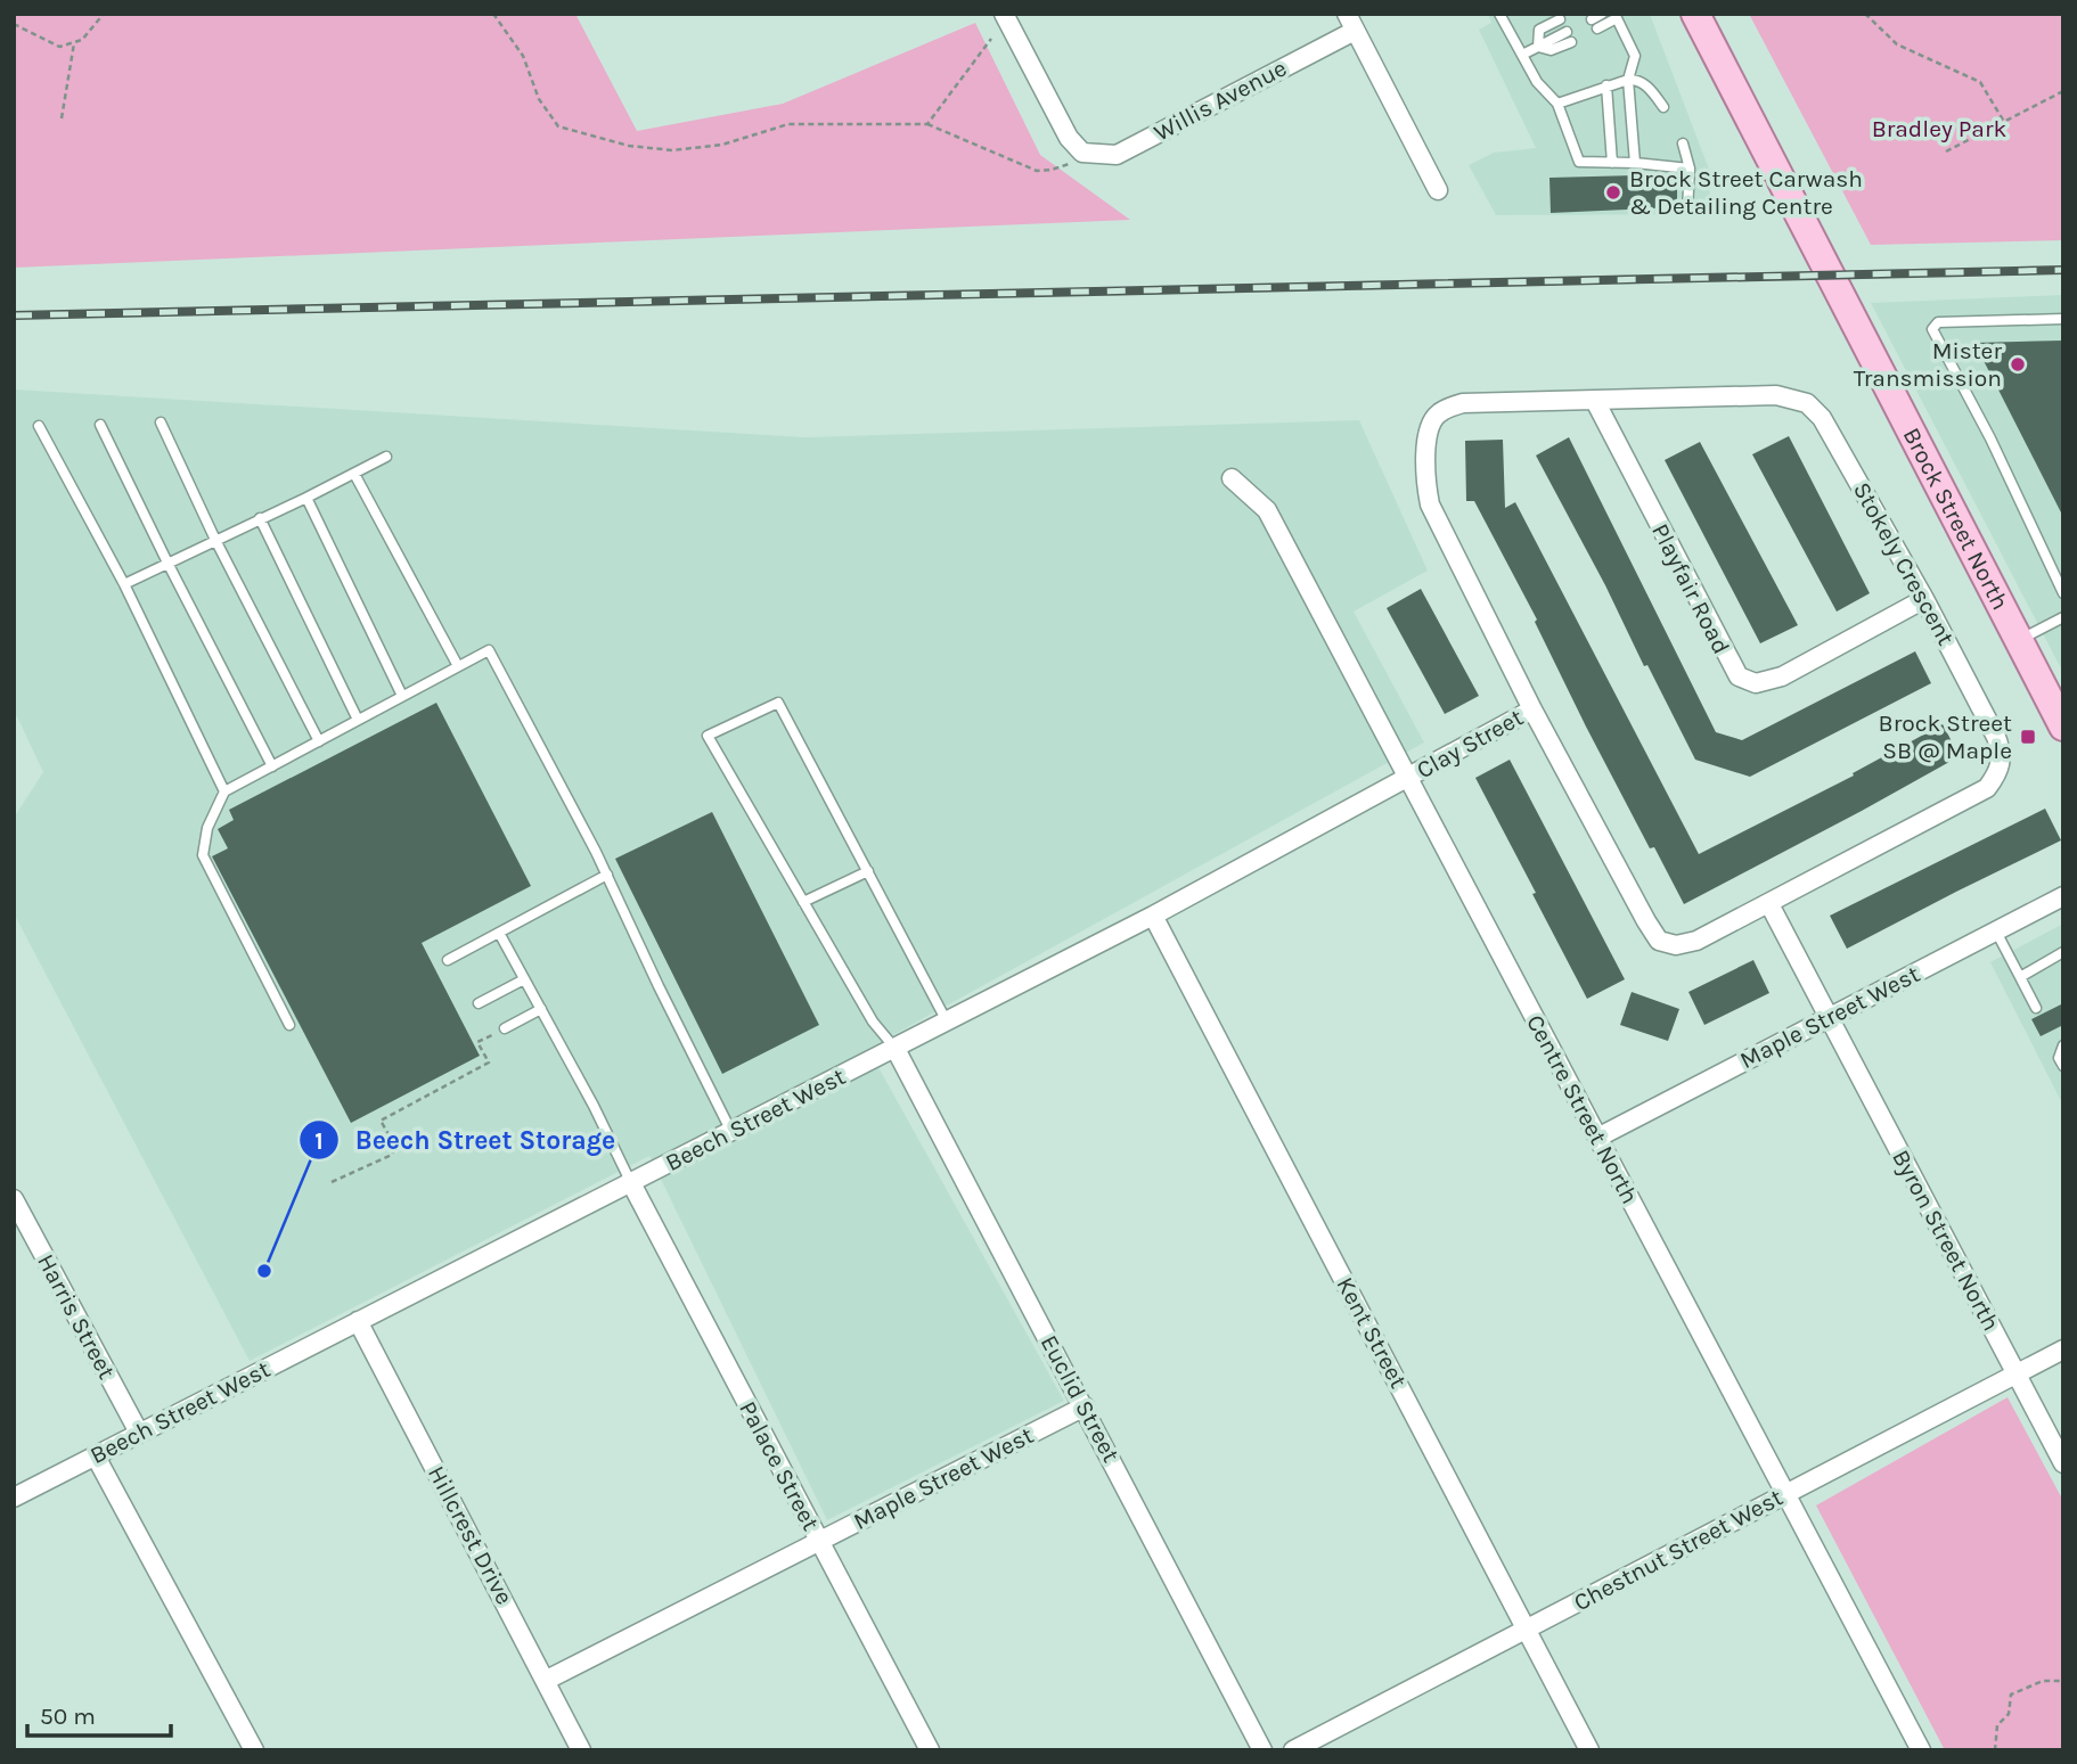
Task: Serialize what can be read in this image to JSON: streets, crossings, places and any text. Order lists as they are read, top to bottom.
{
  "streets": {
    "main road": ["Brock Street North"],
    "street": [
      "Willis Avenue",
      "Stokely Crescent",
      "Playfair Road",
      "Clay Street",
      "Maple Street West",
      "Centre Street North",
      "Beech Street West",
      "Byron Street North",
      "Harris Street",
      "Kent Street",
      "Euclid Street",
      "Palace Street",
      "Hillcrest Drive",
      "Chestnut Street West"
    ]
  },
  "crossings": [
    ["Stokely Crescent", "Playfair Road"],
    ["Stokely Crescent", "Clay Street"],
    ["Stokely Crescent", "Byron Street North"],
    ["Clay Street", "Centre Street North"],
    ["Clay Street", "Beech Street West"],
    ["Maple Street West", "Centre Street North"],
    ["Maple Street West", "Byron Street North"],
    ["Maple Street West", "Euclid Street"],
    ["Maple Street West", "Palace Street"],
    ["Maple Street West", "Hillcrest Drive"],
    ["Centre Street North", "Beech Street West"],
    ["Centre Street North", "Chestnut Street West"],
    ["Beech Street West", "Harris Street"],
    ["Beech Street West", "Kent Street"],
    ["Beech Street West", "Euclid Street"],
    ["Beech Street West", "Palace Street"],
    ["Beech Street West", "Hillcrest Drive"],
    ["Byron Street North", "Chestnut Street West"],
    ["Kent Street", "Chestnut Street West"]
  ],
  "parks": ["Bradley Park"],
  "places": {
    "other": ["Brock Street Carwash & Detailing Centre", "Mister Transmission", "Beech Street Storage"],
    "transit": ["Brock Street SB @ Maple"]
  },
  "scale_bar": "50 m"
}
